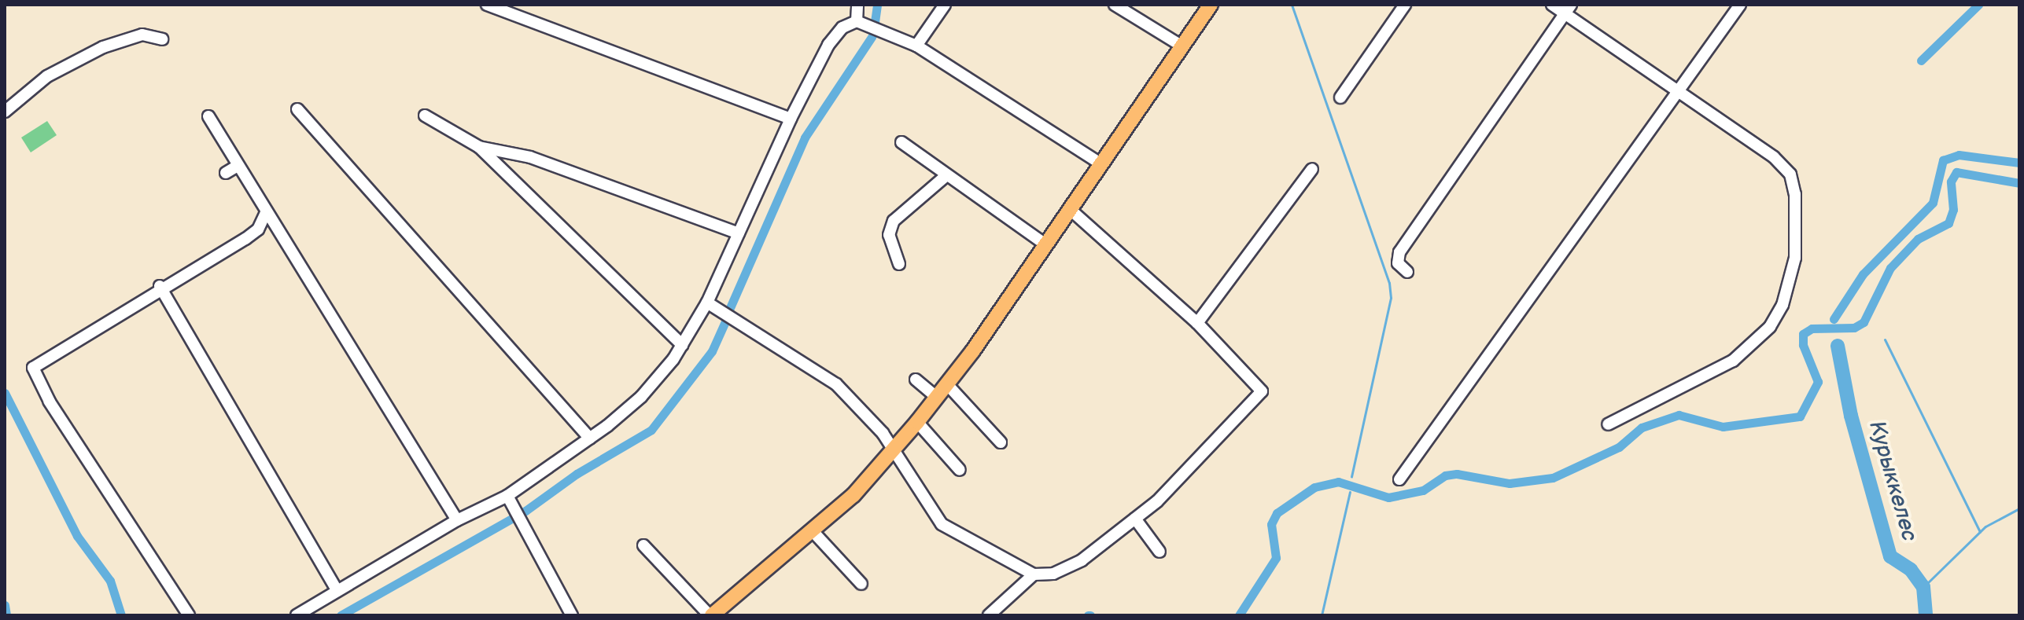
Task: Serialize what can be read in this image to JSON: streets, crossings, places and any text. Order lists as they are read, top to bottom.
{
  "water": ["Курыккелес"]
}
